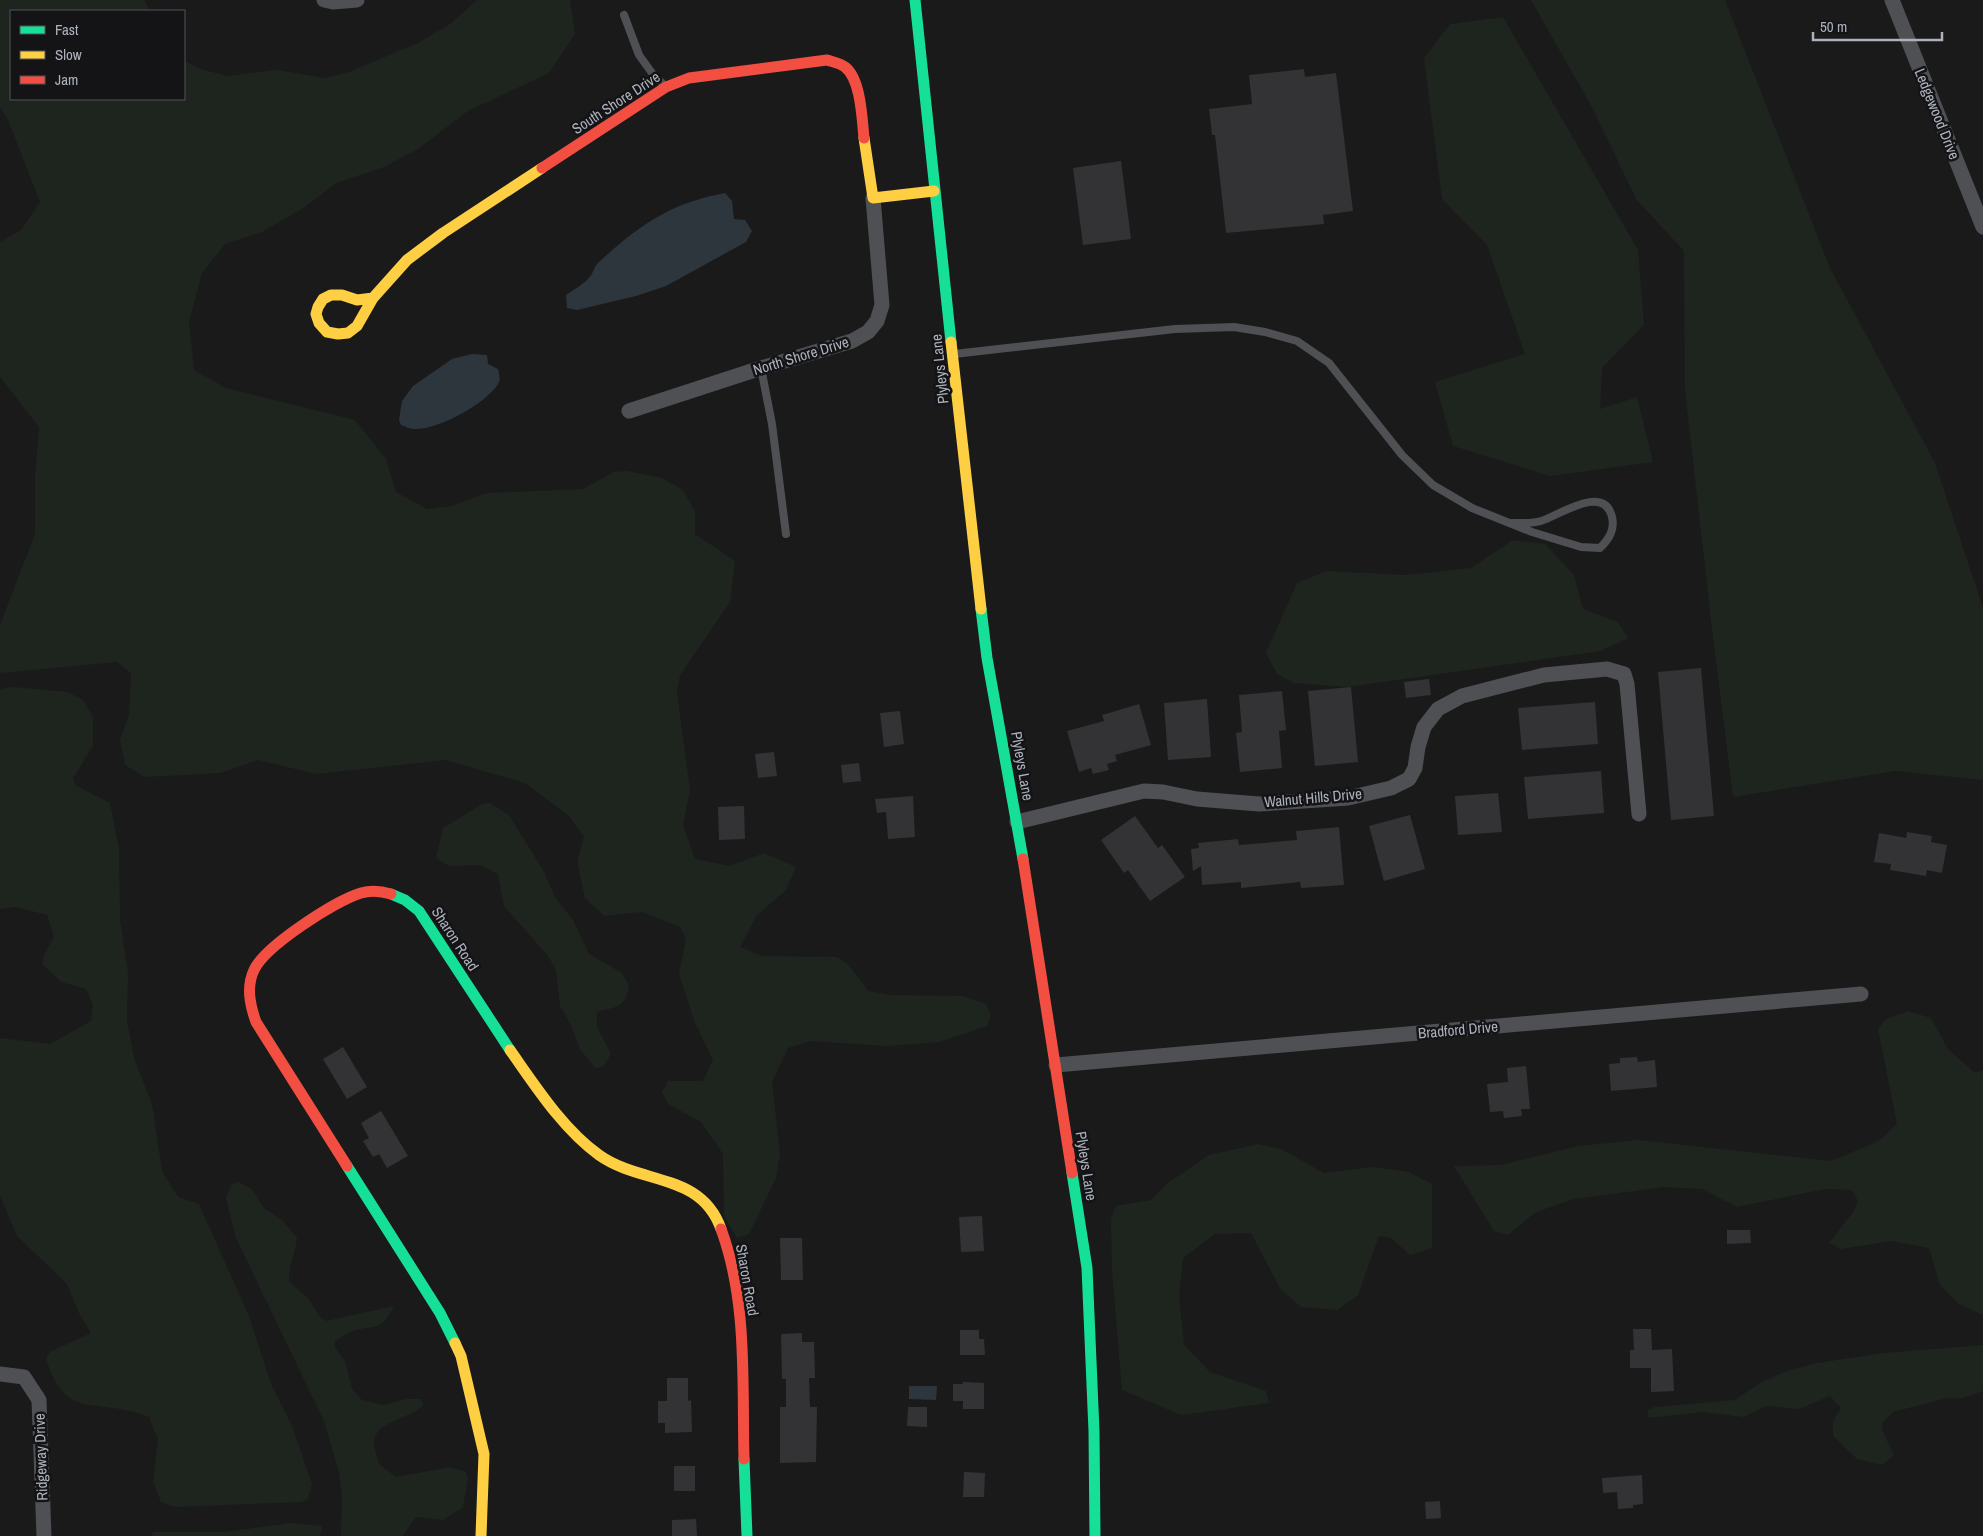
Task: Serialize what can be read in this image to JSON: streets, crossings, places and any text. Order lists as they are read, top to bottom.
{
  "streets": {
    "street": [
      "South Shore Drive",
      "Ledgewood Drive",
      "North Shore Drive",
      "Plyleys Lane",
      "Walnut Hills Drive",
      "Sharon Road",
      "Bradford Drive",
      "Ridgeway Drive"
    ]
  },
  "crossings": [
    ["South Shore Drive", "North Shore Drive"],
    ["Plyleys Lane", "Walnut Hills Drive"],
    ["Plyleys Lane", "Bradford Drive"]
  ],
  "legend": ["Fast", "Slow", "Jam"],
  "scale_bar": "50 m"
}
